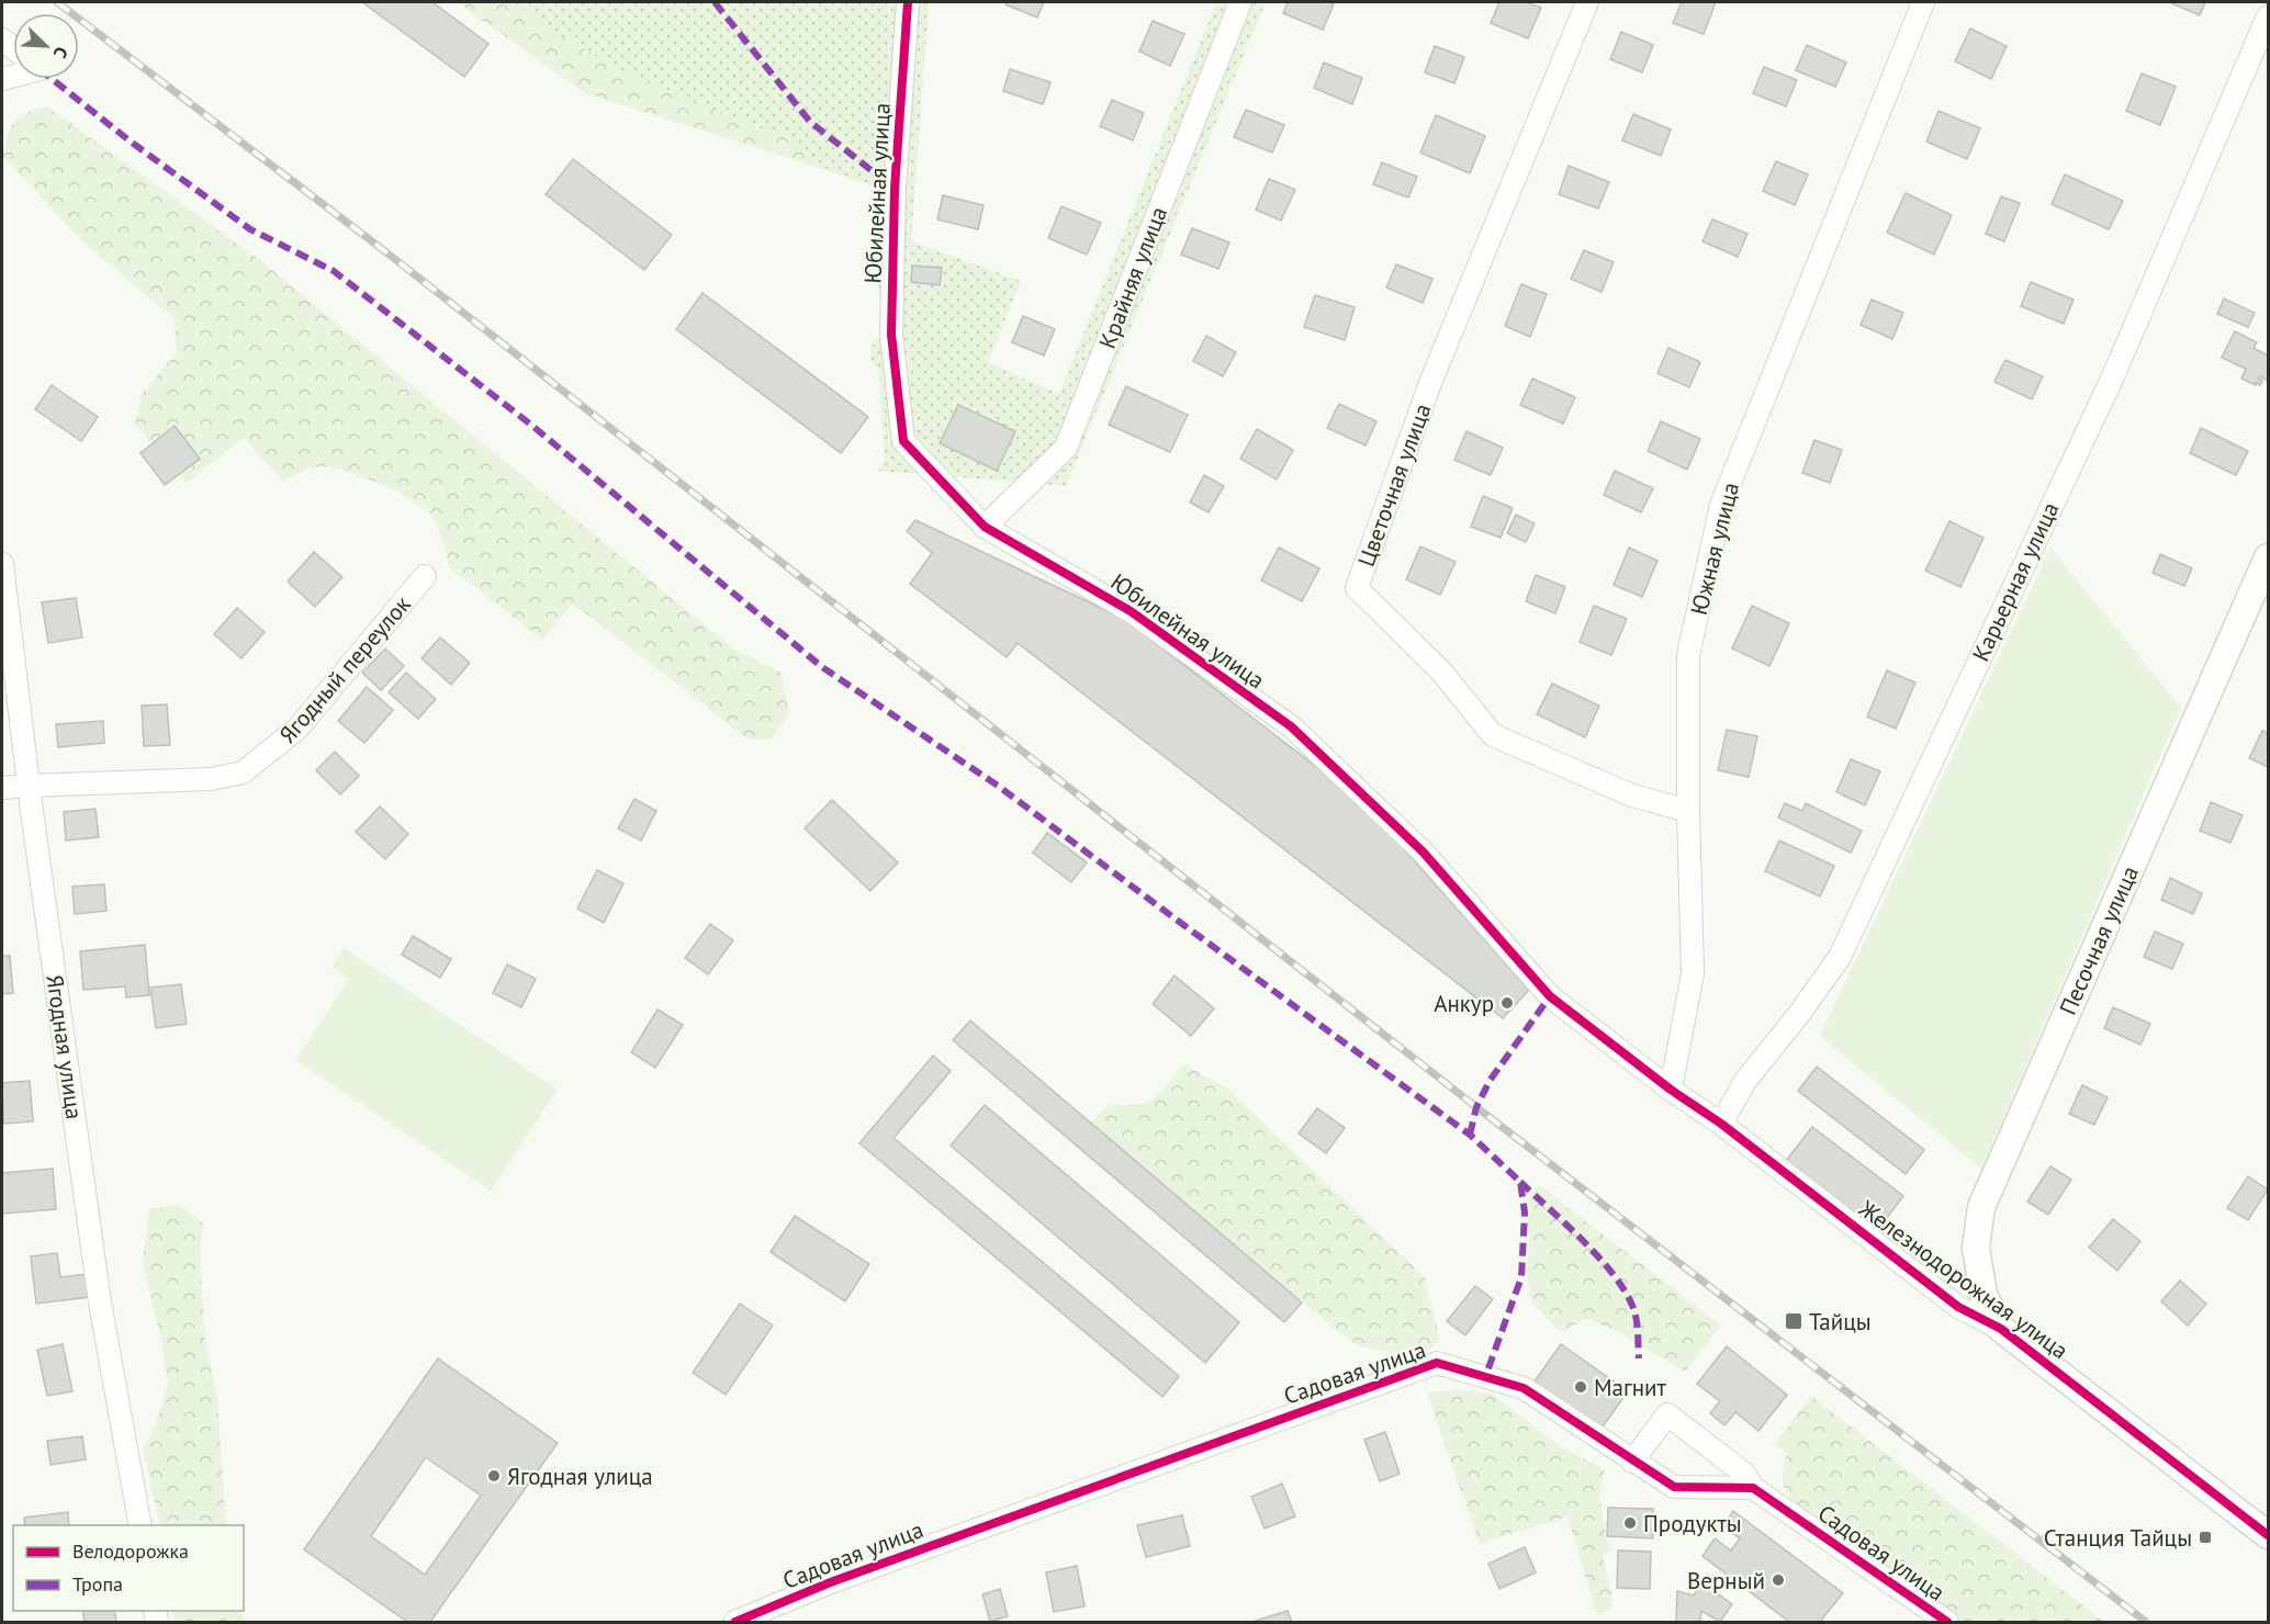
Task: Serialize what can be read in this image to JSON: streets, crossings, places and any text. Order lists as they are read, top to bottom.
{
  "streets": {
    "street": [
      "Юбилейная улица",
      "Крайняя улица",
      "Цветочная улица",
      "Южная улица",
      "Карьерная улица",
      "Ягодный переулок",
      "Песочная улица",
      "Ягодная улица",
      "Железнодорожная улица",
      "Садовая улица"
    ]
  },
  "crossings": [
    ["Юбилейная улица", "Крайняя улица"],
    ["Юбилейная улица", "Южная улица"],
    ["Юбилейная улица", "Железнодорожная улица"],
    ["Цветочная улица", "Южная улица"],
    ["Южная улица", "Железнодорожная улица"],
    ["Карьерная улица", "Железнодорожная улица"],
    ["Ягодный переулок", "Ягодная улица"],
    ["Песочная улица", "Железнодорожная улица"]
  ],
  "places": {
    "other": [
      "Анкур",
      "Магнит",
      "Ягодная улица",
      "Продукты",
      "Верный"
    ],
    "transit": ["Тайцы", "Станция Тайцы"]
  },
  "legend": ["Велодорожка", "Тропа"],
  "north": "bottom right"
}
